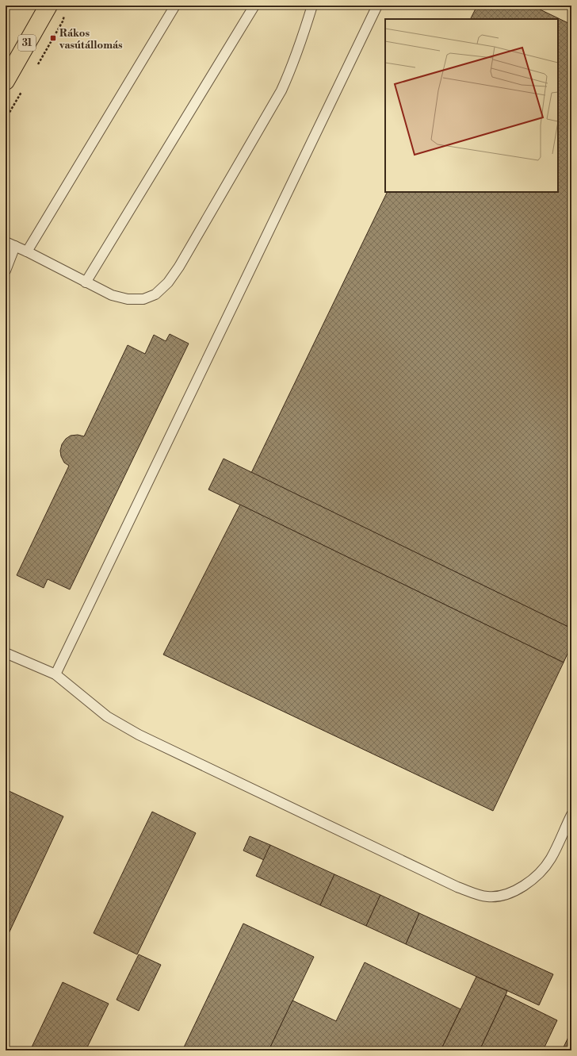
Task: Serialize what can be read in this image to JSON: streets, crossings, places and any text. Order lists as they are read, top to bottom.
{
  "streets": {
    "main road": ["31"]
  },
  "places": {
    "transit": ["Rákos vasútállomás"]
  }
}
